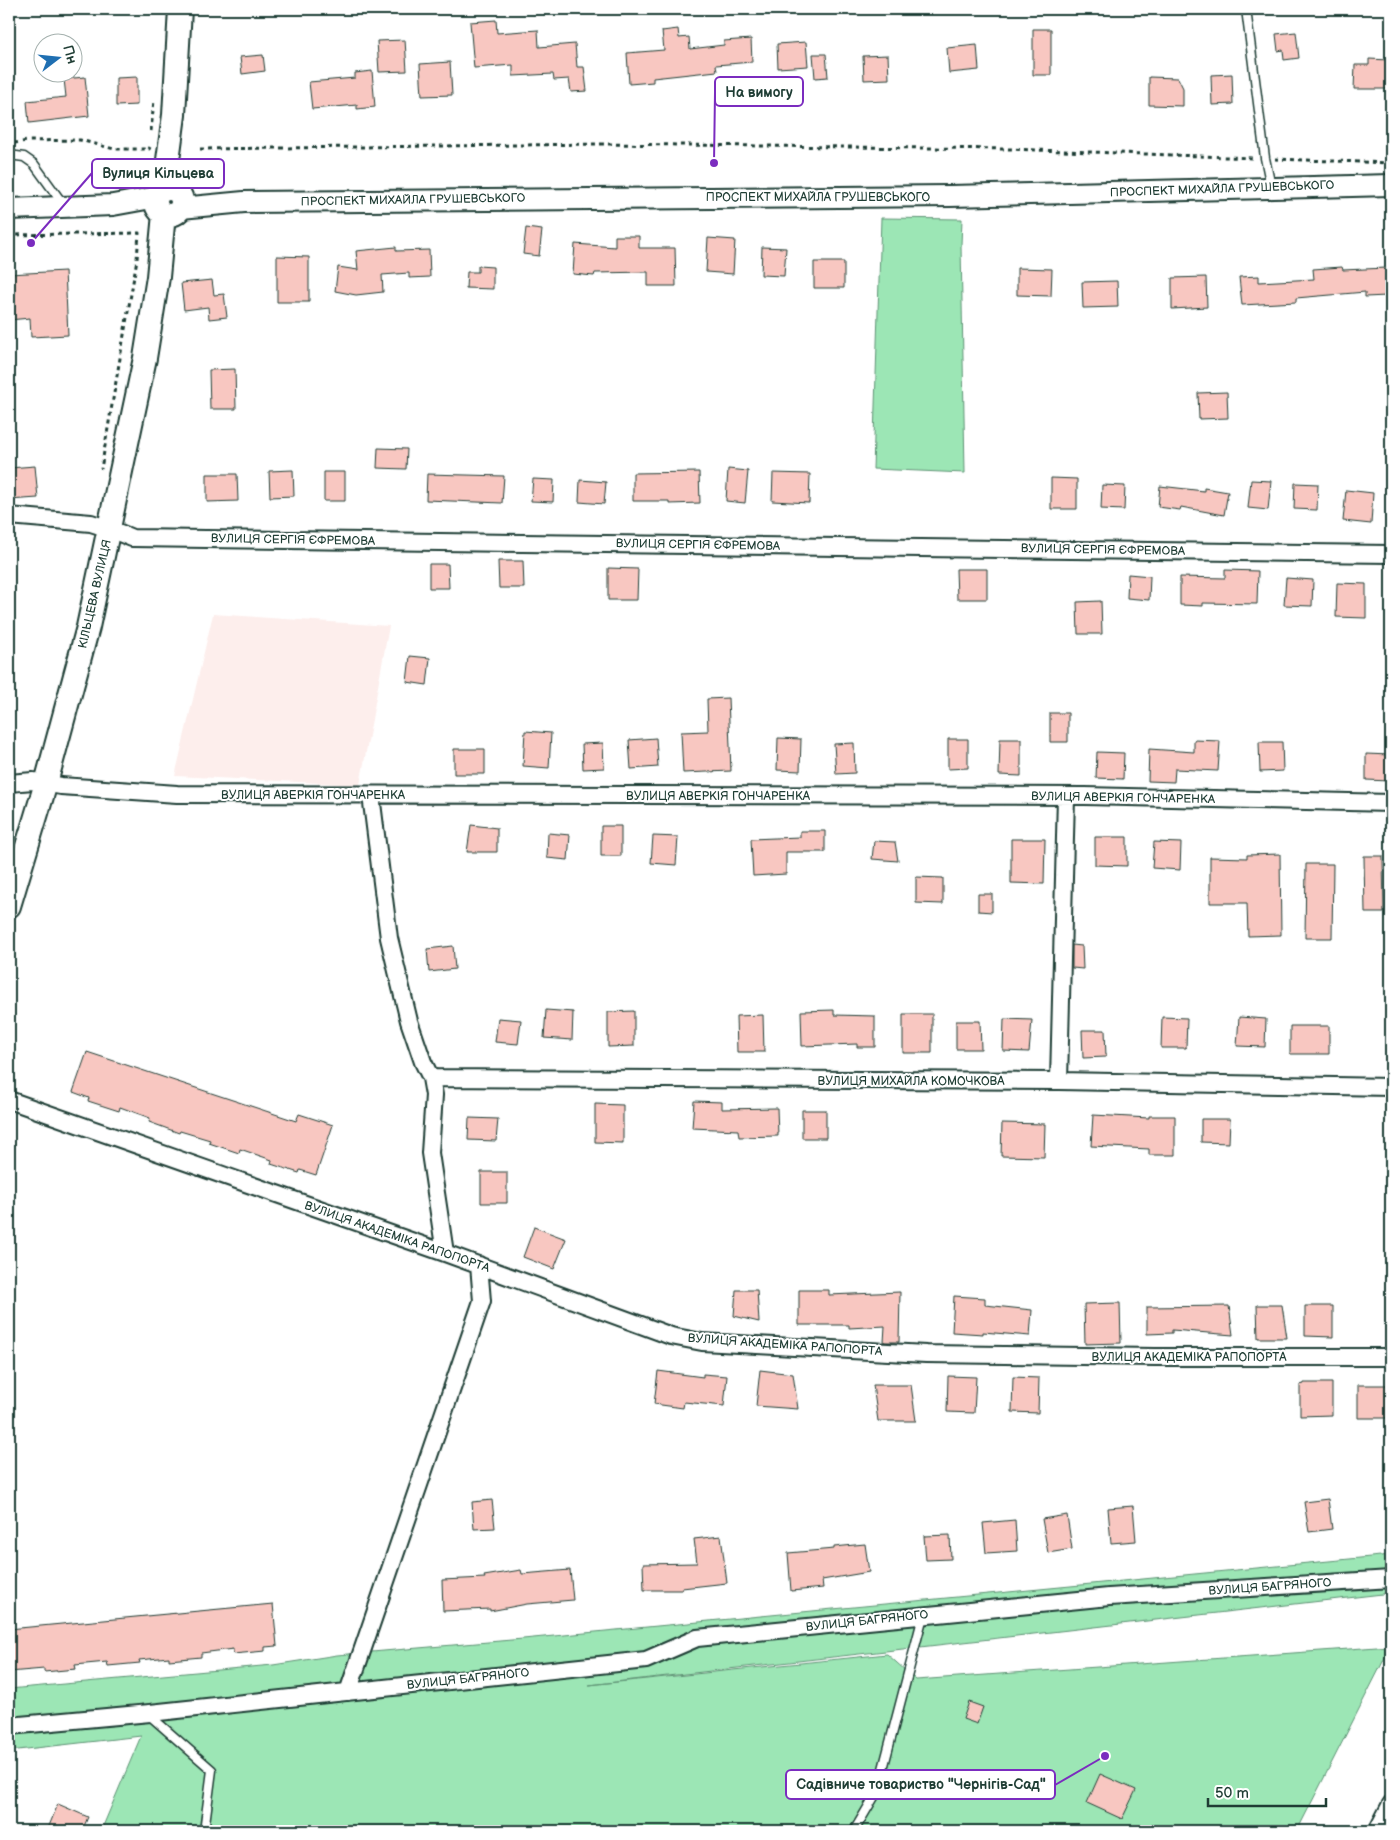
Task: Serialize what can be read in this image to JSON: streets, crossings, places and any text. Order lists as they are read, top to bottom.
{
  "streets": {
    "main road": ["КІЛЬЦЕВА ВУЛИЦЯ"],
    "street": [
      "ПРОСПЕКТ МИХАЙЛА ГРУШЕВСЬКОГО",
      "ВУЛИЦЯ СЕРГІЯ ЄФРЕМОВА",
      "ВУЛИЦЯ АВЕРКІЯ ГОНЧАРЕНКА",
      "ВУЛИЦЯ МИХАЙЛА КОМОЧКОВА",
      "ВУЛИЦЯ АКАДЕМІКА РАПОПОРТА",
      "ВУЛИЦЯ БАГРЯНОГО"
    ]
  },
  "crossings": [
    ["ПРОСПЕКТ МИХАЙЛА ГРУШЕВСЬКОГО", "КІЛЬЦЕВА ВУЛИЦЯ"],
    ["ВУЛИЦЯ СЕРГІЯ ЄФРЕМОВА", "КІЛЬЦЕВА ВУЛИЦЯ"],
    ["КІЛЬЦЕВА ВУЛИЦЯ", "ВУЛИЦЯ АВЕРКІЯ ГОНЧАРЕНКА"]
  ],
  "places": ["На вимогу", "Вулиця Кільцева", "Садівниче товариство \"Чернігів-Сад\""],
  "scale_bar": "50 m",
  "north": "right"
}
